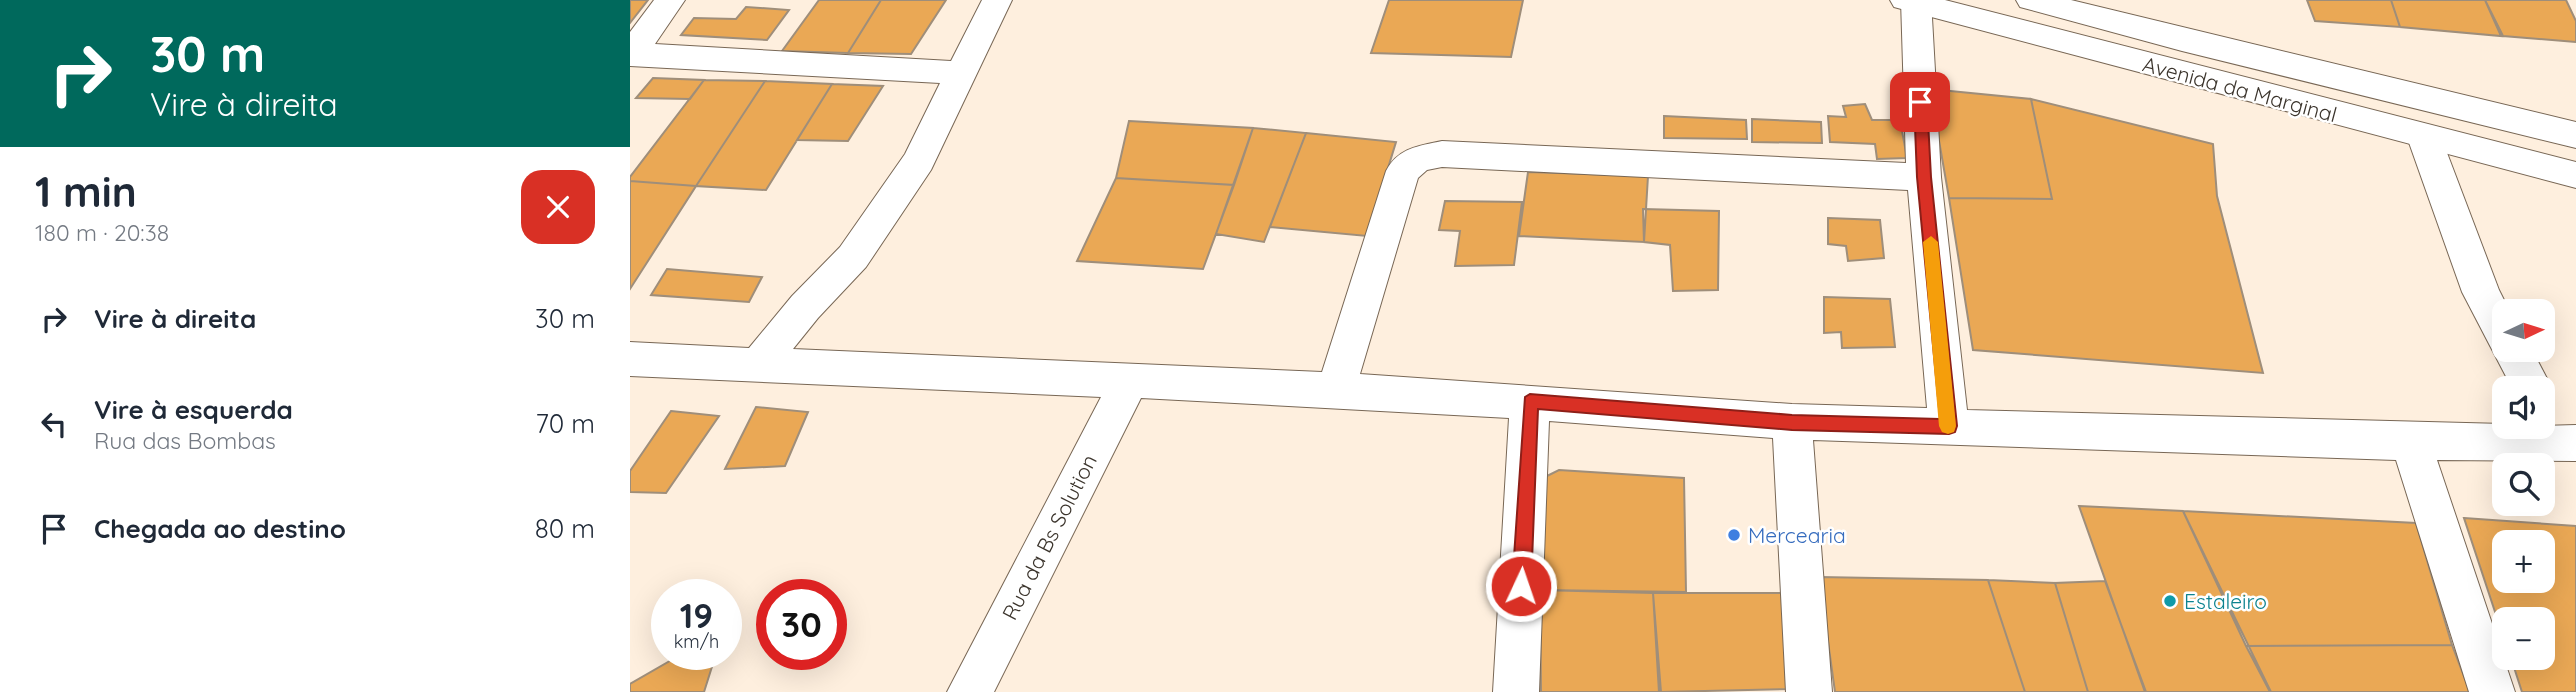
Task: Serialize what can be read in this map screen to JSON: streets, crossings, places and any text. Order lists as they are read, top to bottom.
{
  "streets": {
    "street": ["Avenida da Marginal", "Rua da Bs Solution"]
  },
  "places": ["Mercearia", "Estaleiro"],
  "north": "right",
  "page": {
    "turn": ["30 m", "Vire à direita"],
    "heading": ["1 min", "180 m · 20:38"],
    "list": [
      {
        "name": "Vire à direita",
        "value": "30 m"
      },
      {
        "name": "Vire à esquerda",
        "note": "Rua das Bombas",
        "value": "70 m"
      },
      {
        "name": "Chegada ao destino",
        "value": "80 m"
      }
    ],
    "map_buttons": ["+", "−"],
    "speed": "19 km/h",
    "limit": "30"
  }
}
